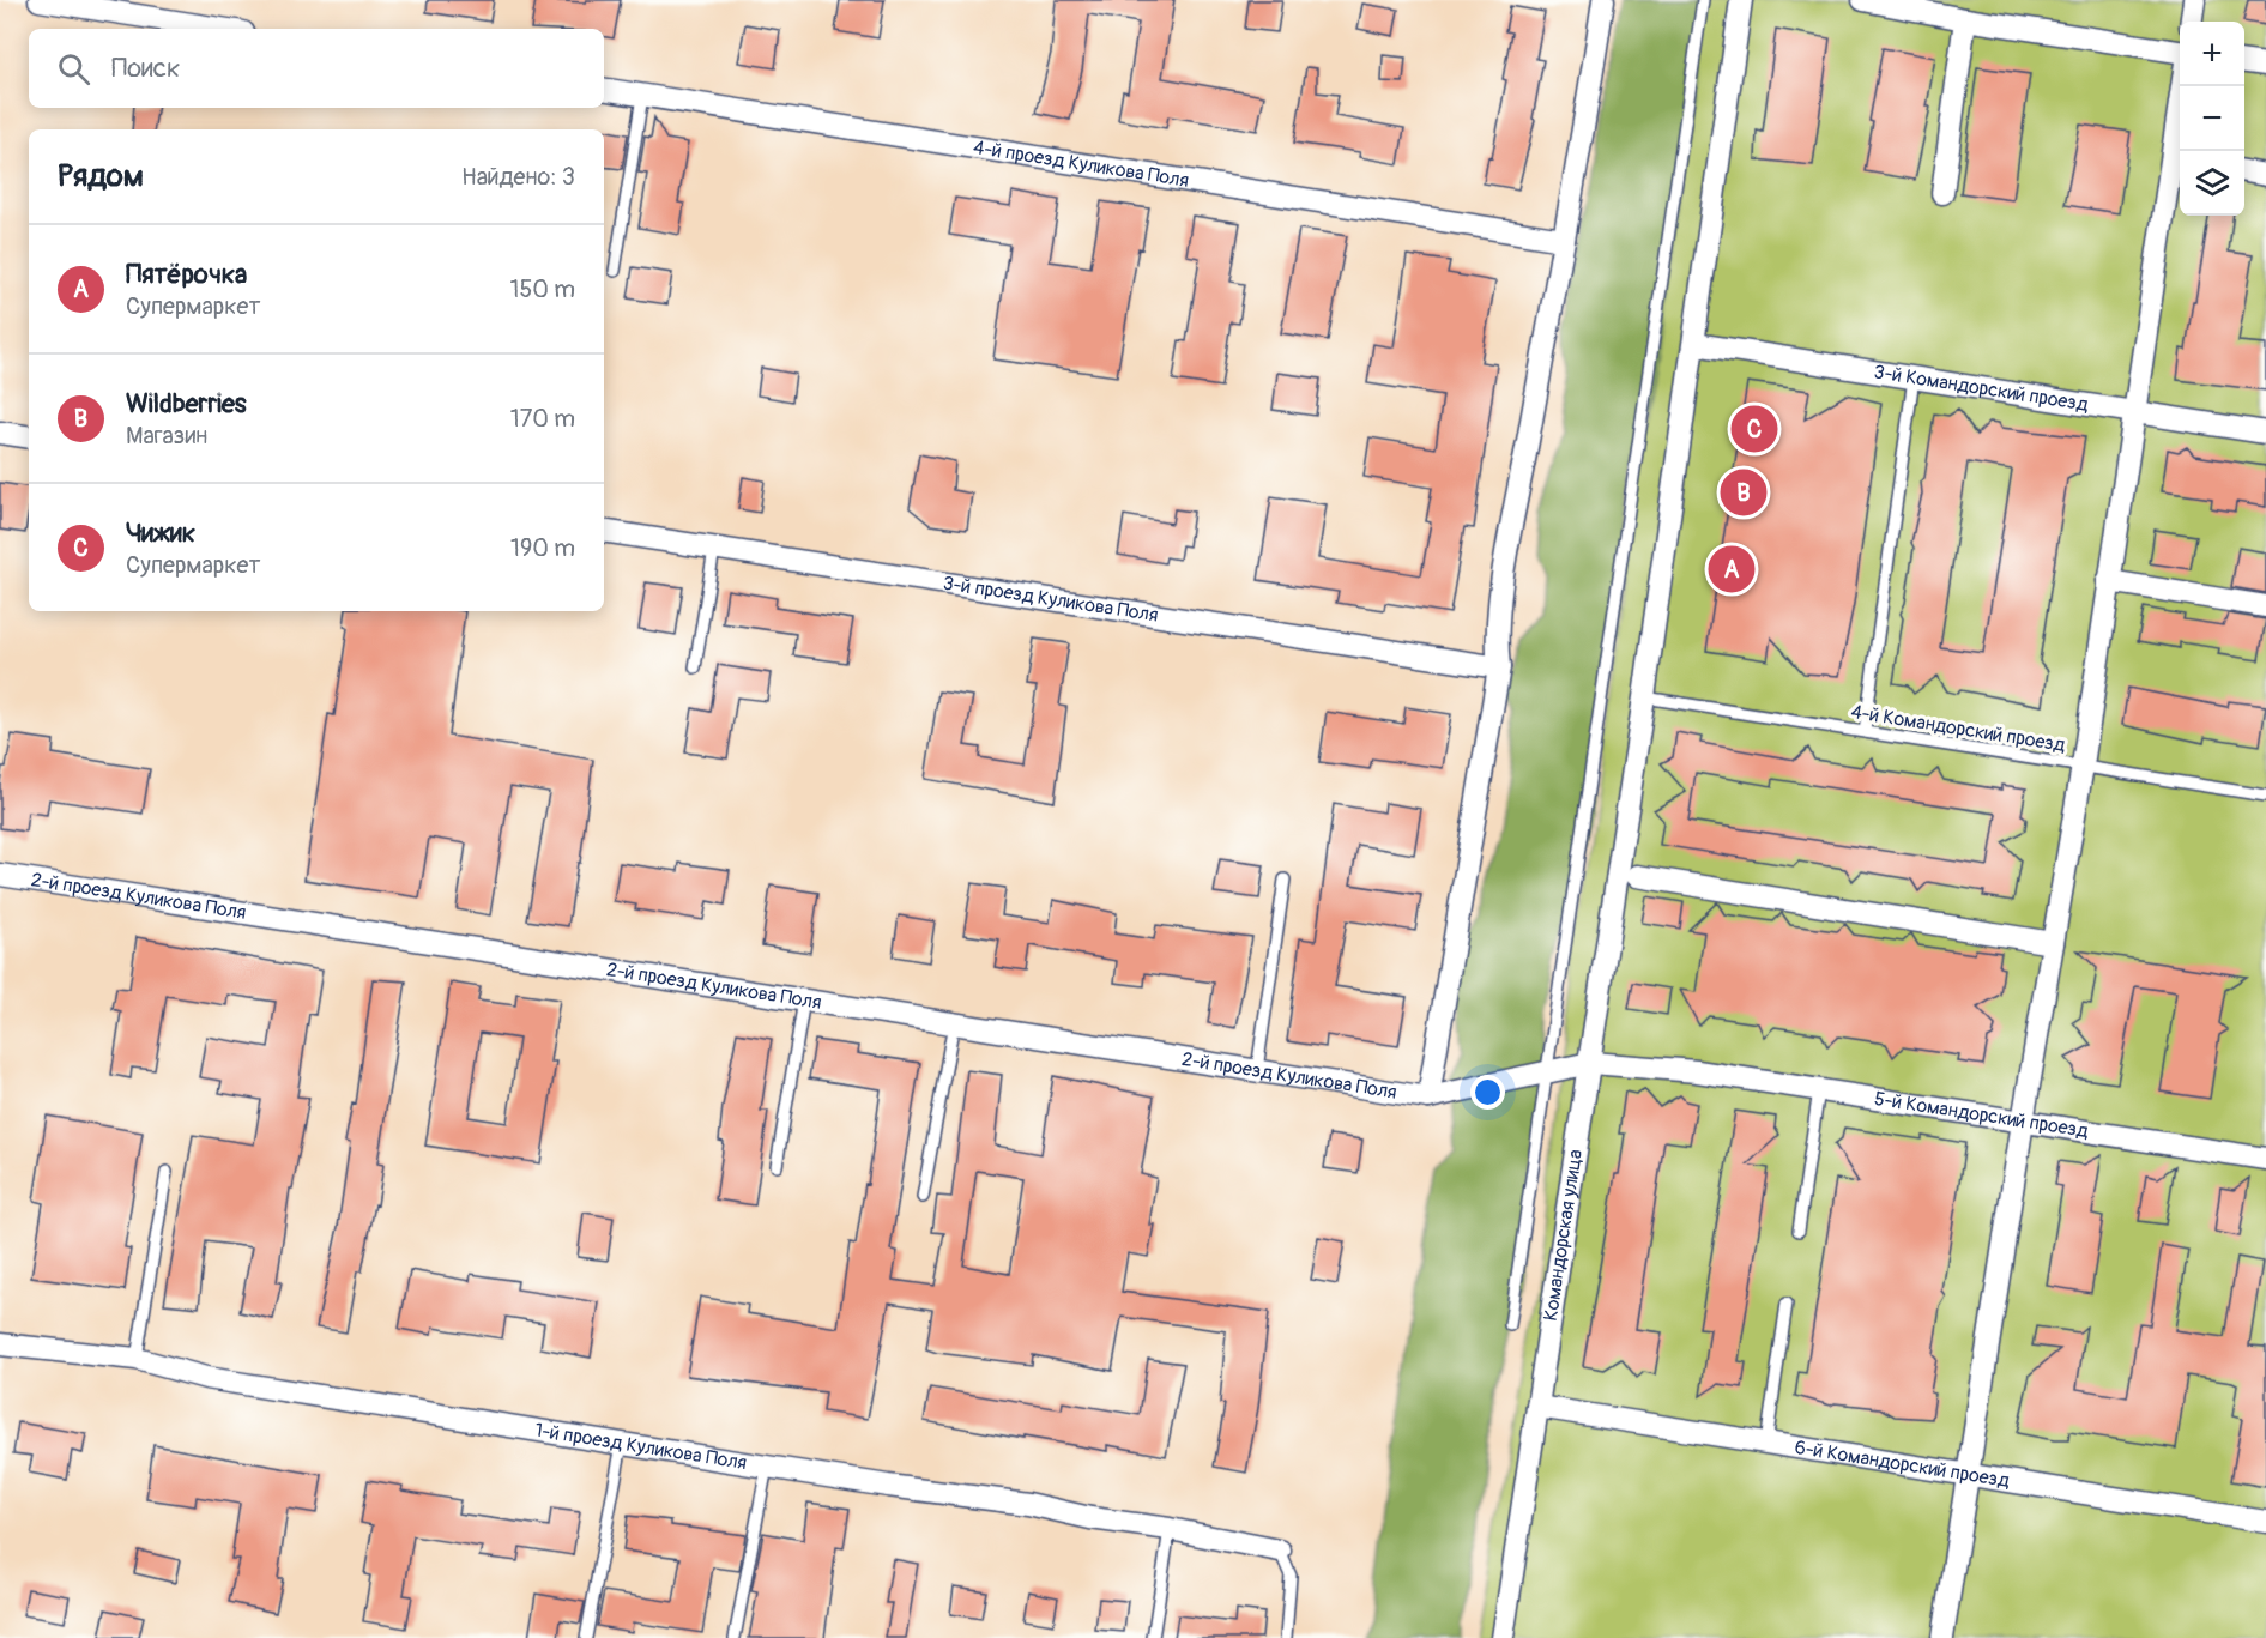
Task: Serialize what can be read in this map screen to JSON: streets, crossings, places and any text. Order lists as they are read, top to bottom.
{
  "streets": {
    "street": [
      "4-й проезд Куликова Поля",
      "3-й Командорский проезд",
      "3-й проезд Куликова Поля",
      "2-й проезд Куликова Поля",
      "5-й Командорский проезд",
      "Командорская улица",
      "1-й проезд Куликова Поля",
      "6-й Командорский проезд"
    ],
    "lane": ["4-й Командорский проезд"]
  },
  "crossings": [
    ["3-й Командорский проезд", "Командорская улица"],
    ["4-й Командорский проезд", "Командорская улица"],
    ["2-й проезд Куликова Поля", "5-й Командорский проезд"],
    ["5-й Командорский проезд", "Командорская улица"],
    ["Командорская улица", "6-й Командорский проезд"]
  ],
  "page": {
    "map_buttons": ["+", "−"],
    "search": "Поиск",
    "heading": ["Рядом", "Найдено: 3"],
    "list": [
      {
        "mark": "A",
        "name": "Пятёрочка",
        "note": "Супермаркет",
        "value": "150 m"
      },
      {
        "mark": "B",
        "name": "Wildberries",
        "note": "Магазин",
        "value": "170 m"
      },
      {
        "mark": "C",
        "name": "Чижик",
        "note": "Супермаркет",
        "value": "190 m"
      }
    ],
    "pins": ["C", "B", "A"]
  }
}
